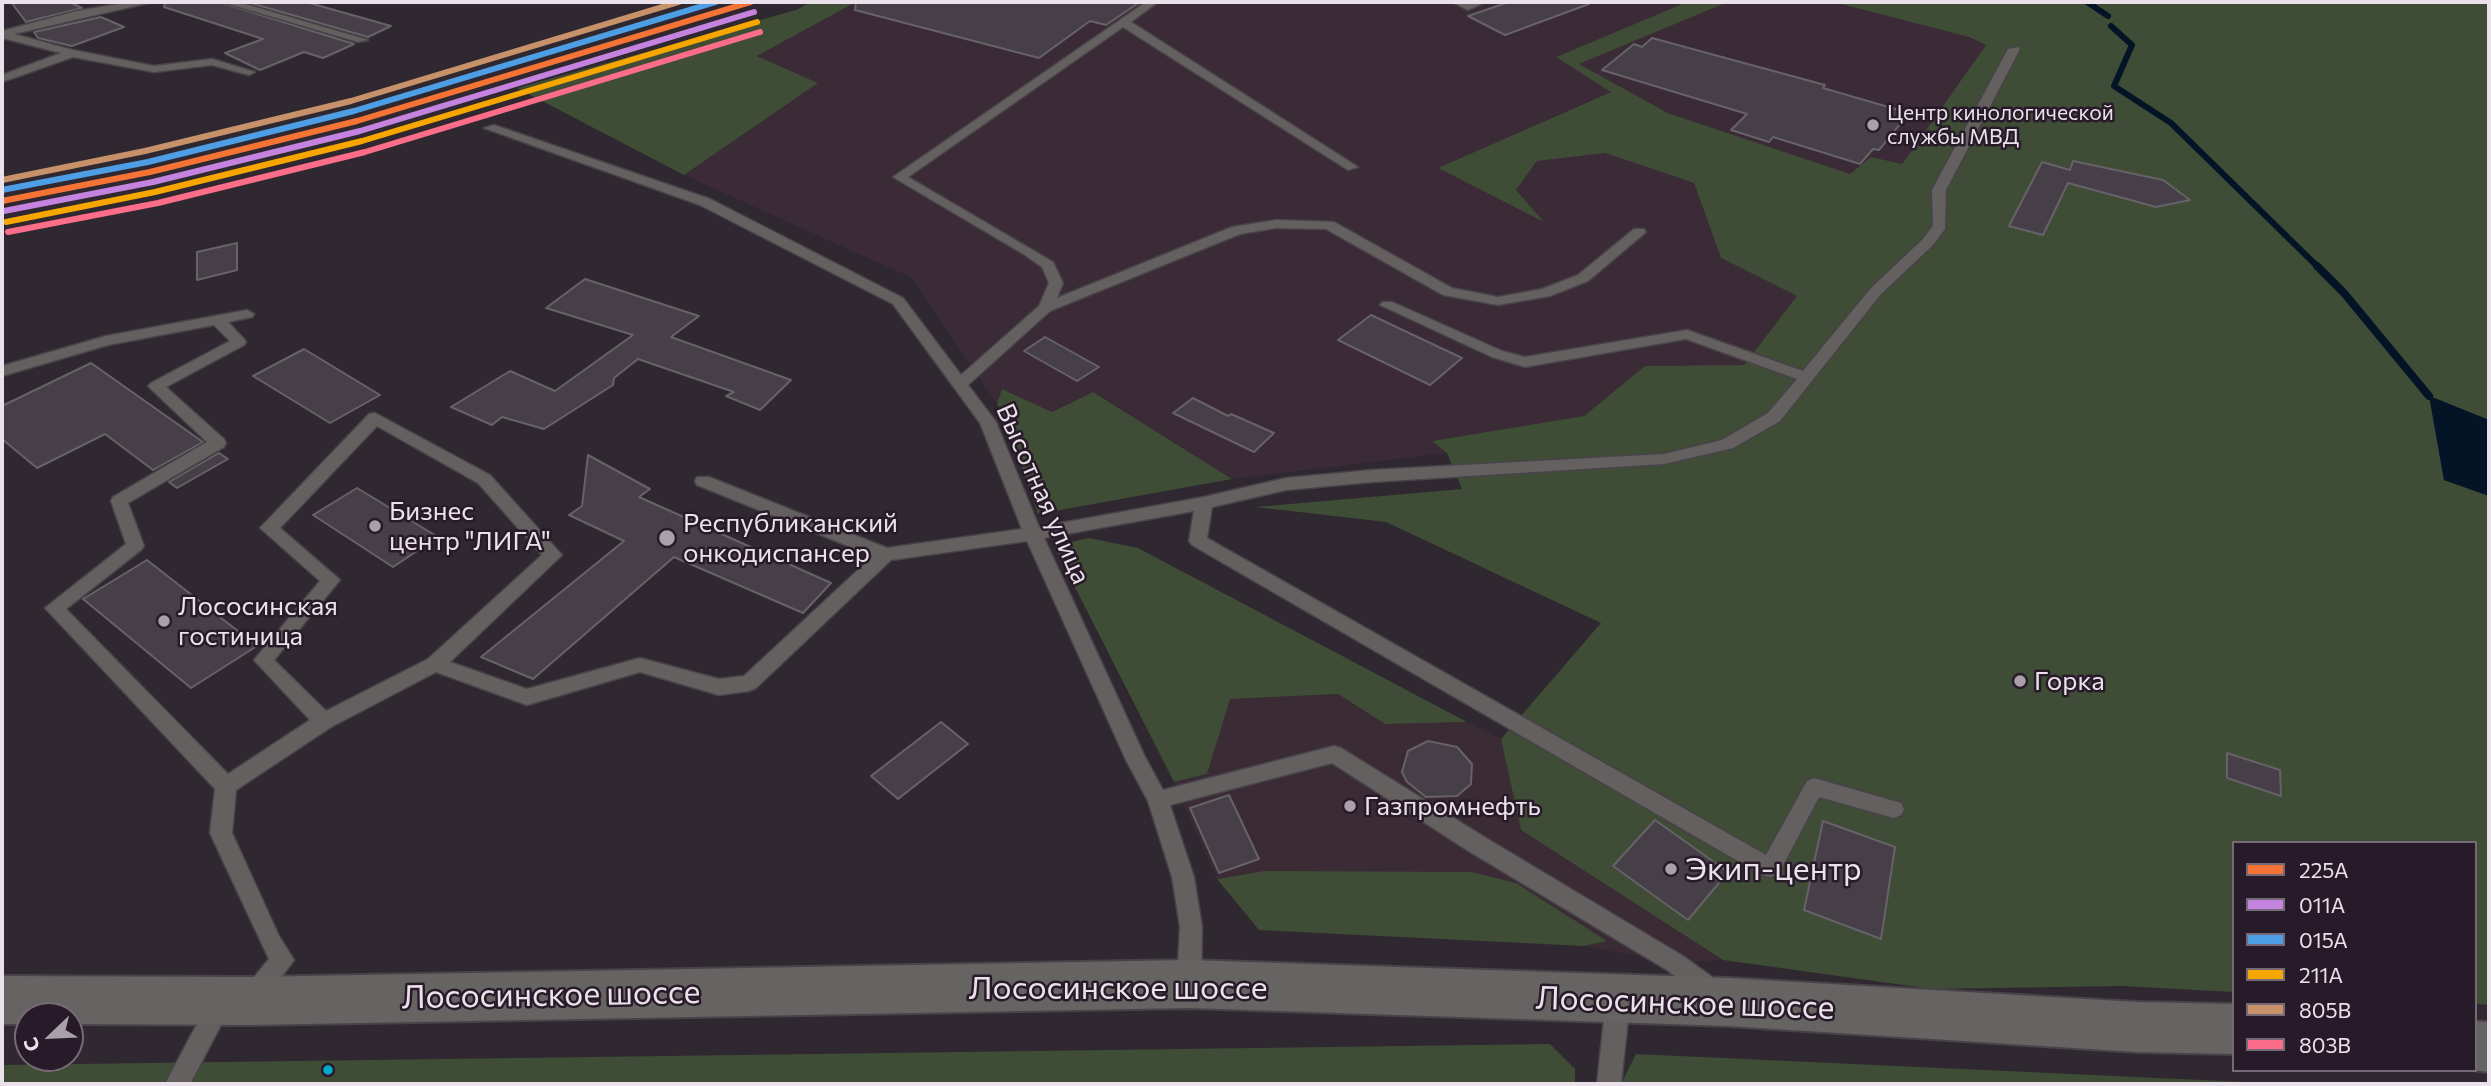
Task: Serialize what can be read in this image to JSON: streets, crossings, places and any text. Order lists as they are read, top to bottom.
{
  "streets": {
    "main road": ["Лососинское шоссе"],
    "lane": ["Высотная улица"]
  },
  "crossings": [
    ["Высотная улица", "Лососинское шоссе"]
  ],
  "places": [
    "Центр кинологической службы МВД",
    "Бизнес центр \"ЛИГА\"",
    "Республиканский онкодиспансер",
    "Лососинская гостиница",
    "Горка",
    "Газпромнефть",
    "Экип-центр"
  ],
  "lines": [
    "transit line 225А",
    "transit line 015А",
    "transit line 805В",
    "transit line 011А",
    "transit line 211А",
    "transit line 803В"
  ],
  "legend": [
    "225А",
    "011А",
    "015А",
    "211А",
    "805В",
    "803В"
  ],
  "north": "bottom left"
}
